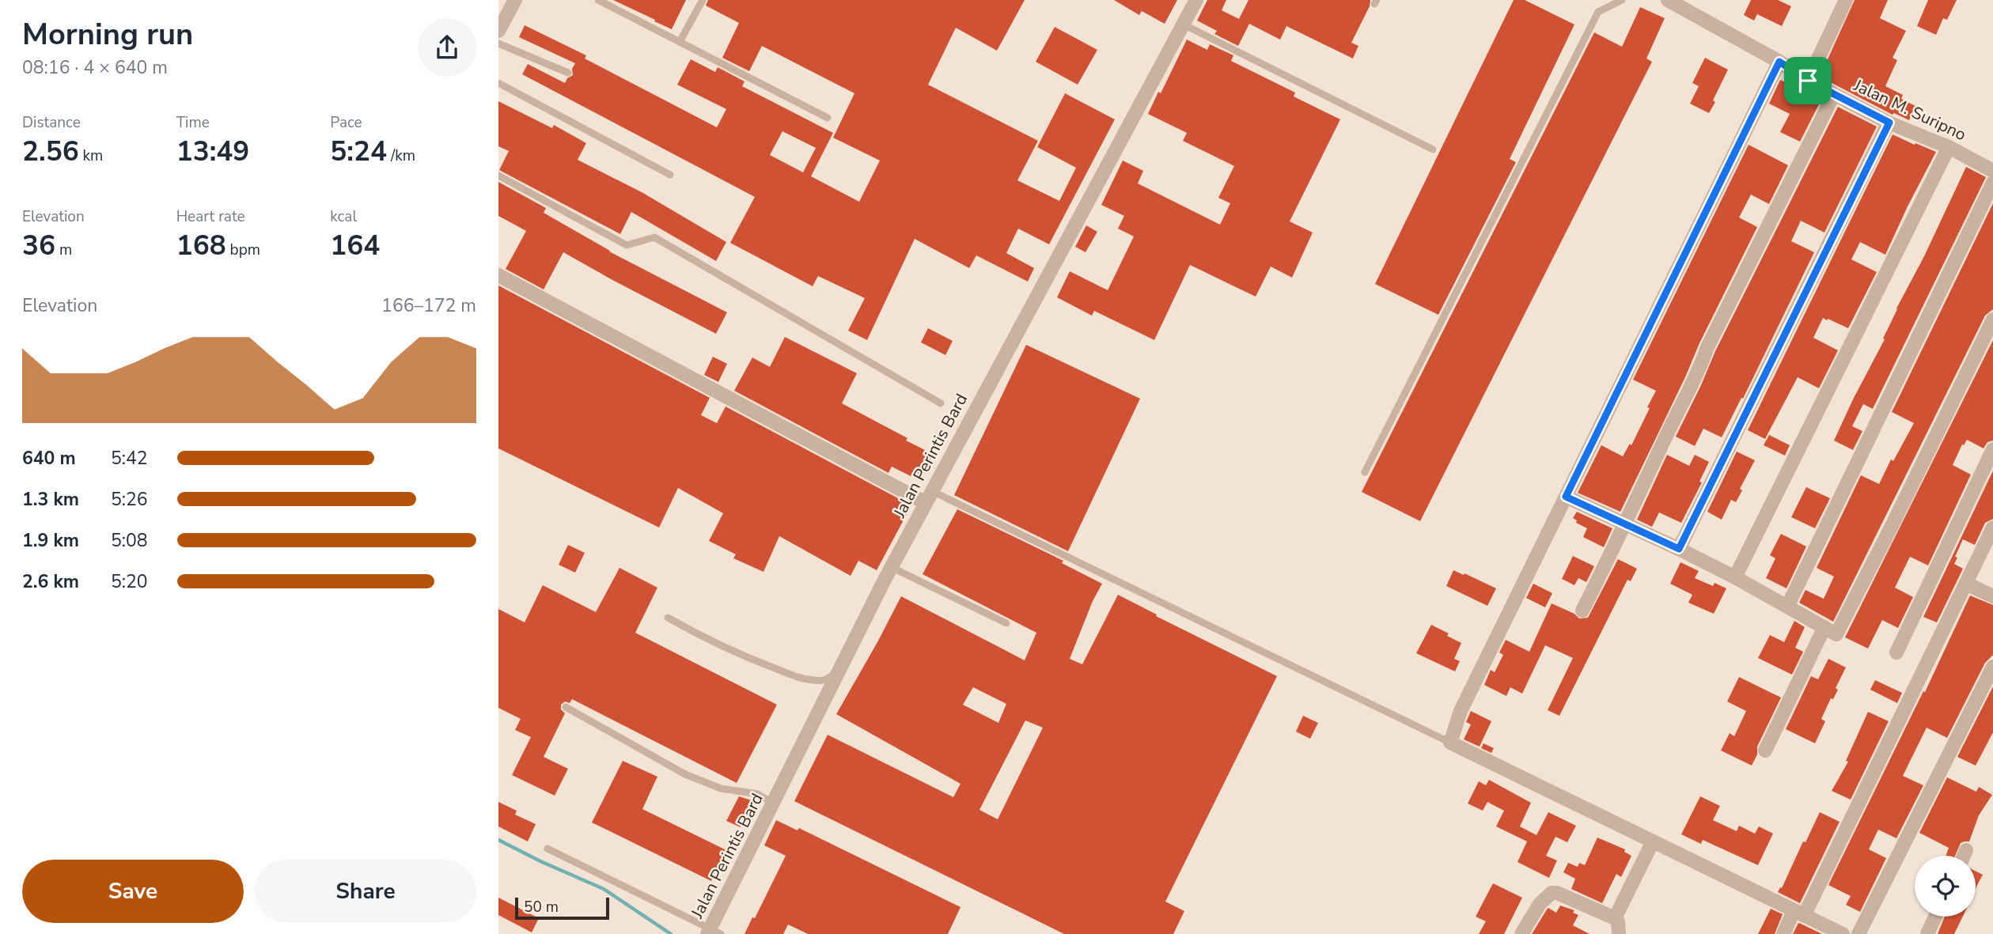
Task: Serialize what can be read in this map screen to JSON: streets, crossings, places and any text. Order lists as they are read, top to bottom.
{
  "streets": {
    "street": ["Jalan M. Suripno", "Jalan Perintis Bard"]
  },
  "scale_bar": "50 m",
  "page": {
    "heading": ["Morning run", "08:16 · 4 × 640 m"],
    "stats": [
      ["Distance", "2.56 km"],
      ["Time", "13:49"],
      ["Pace", "5:24 /km"],
      ["Elevation", "36 m"],
      ["Heart rate", "168 bpm"],
      ["kcal", "164"]
    ],
    "chart": ["Elevation", "166–172 m"],
    "list": [
      {
        "name": "640 m",
        "note": "5:42"
      },
      {
        "name": "1.3 km",
        "note": "5:26"
      },
      {
        "name": "1.9 km",
        "note": "5:08"
      },
      {
        "name": "2.6 km",
        "note": "5:20"
      }
    ],
    "buttons": ["Save", "Share"],
    "scale": "50 m"
  }
}
